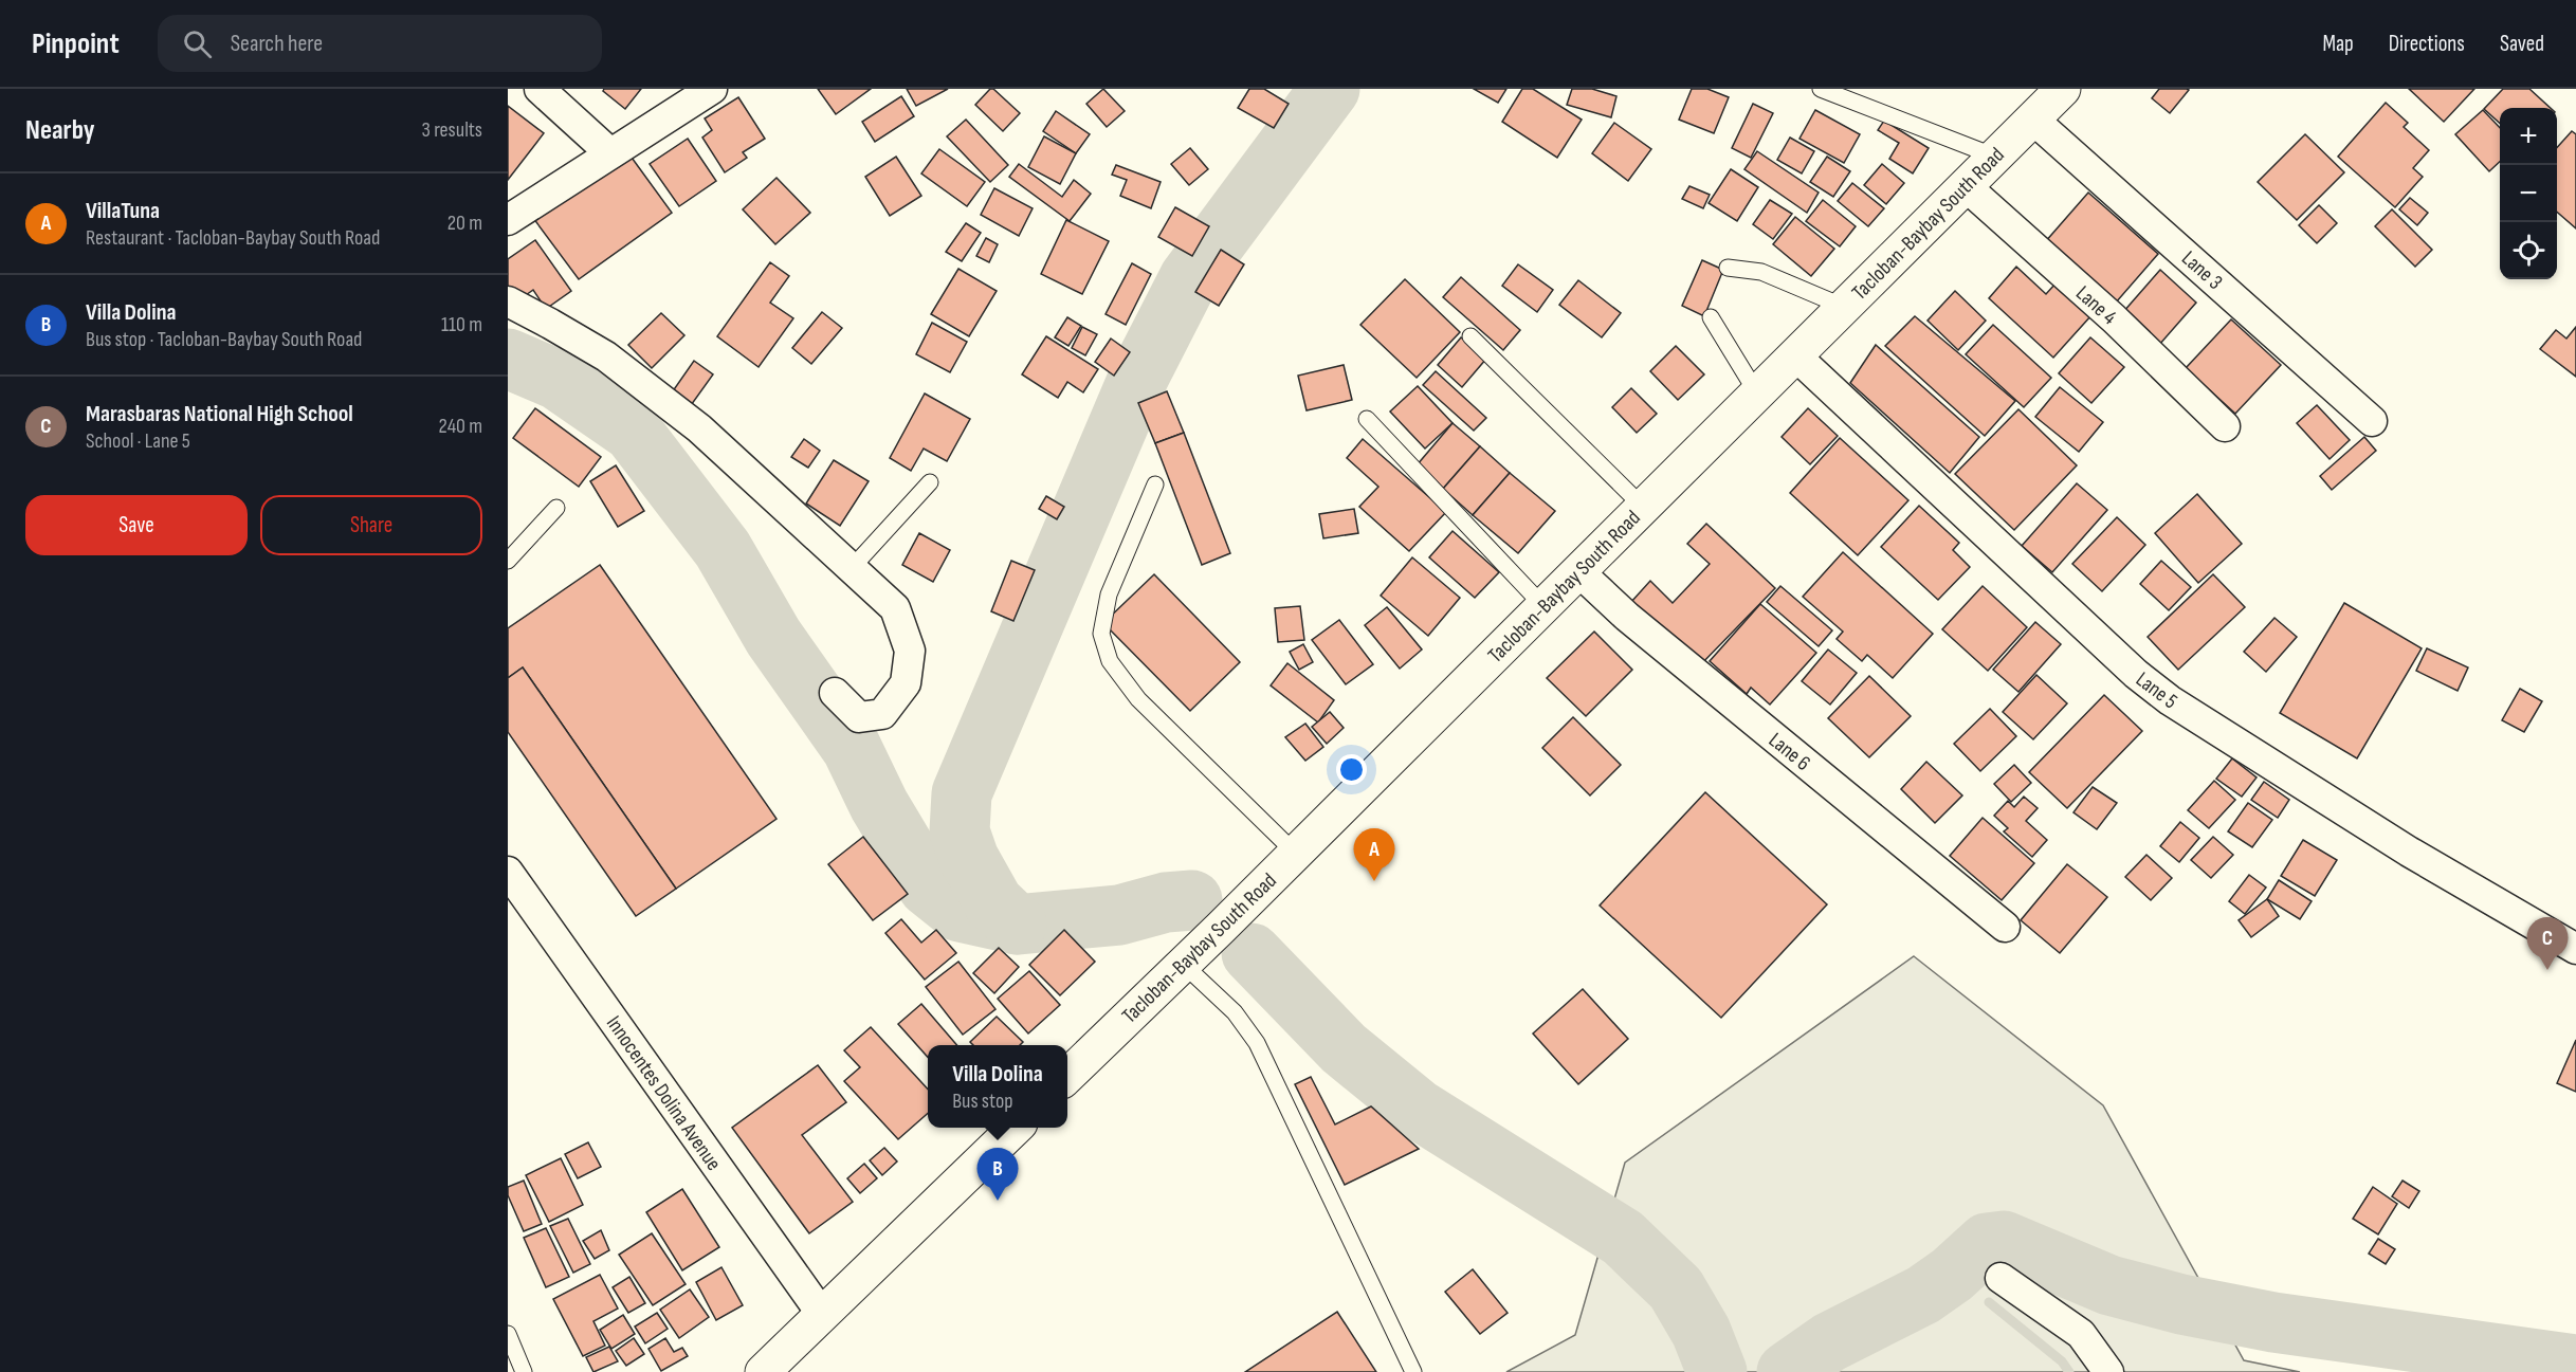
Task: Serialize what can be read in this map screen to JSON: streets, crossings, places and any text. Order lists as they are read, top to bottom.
{
  "streets": {
    "main road": ["Tacloban-Baybay South Road"],
    "street": [
      "Lane 3",
      "Lane 4",
      "Lane 5",
      "Lane 6",
      "Innocentes Dolina Avenue"
    ]
  },
  "crossings": [
    ["Tacloban-Baybay South Road", "Lane 3"],
    ["Tacloban-Baybay South Road", "Lane 4"],
    ["Tacloban-Baybay South Road", "Lane 5"],
    ["Tacloban-Baybay South Road", "Lane 6"]
  ],
  "page": {
    "header": "Pinpoint",
    "search": "Search here",
    "nav": ["Map", "Directions", "Saved"],
    "heading": ["Nearby", "3 results"],
    "map_buttons": ["+", "−"],
    "list": [
      {
        "mark": "A",
        "name": "VillaTuna",
        "note": "Restaurant · Tacloban-Baybay South Road",
        "value": "20 m"
      },
      {
        "mark": "B",
        "name": "Villa Dolina",
        "note": "Bus stop · Tacloban-Baybay South Road",
        "value": "110 m"
      },
      {
        "mark": "C",
        "name": "Marasbaras National High School",
        "note": "School · Lane 5",
        "value": "240 m"
      }
    ],
    "buttons": ["Save", "Share"],
    "pins": ["A", "C", "B"],
    "popup": ["Villa Dolina", "Bus stop"]
  }
}
